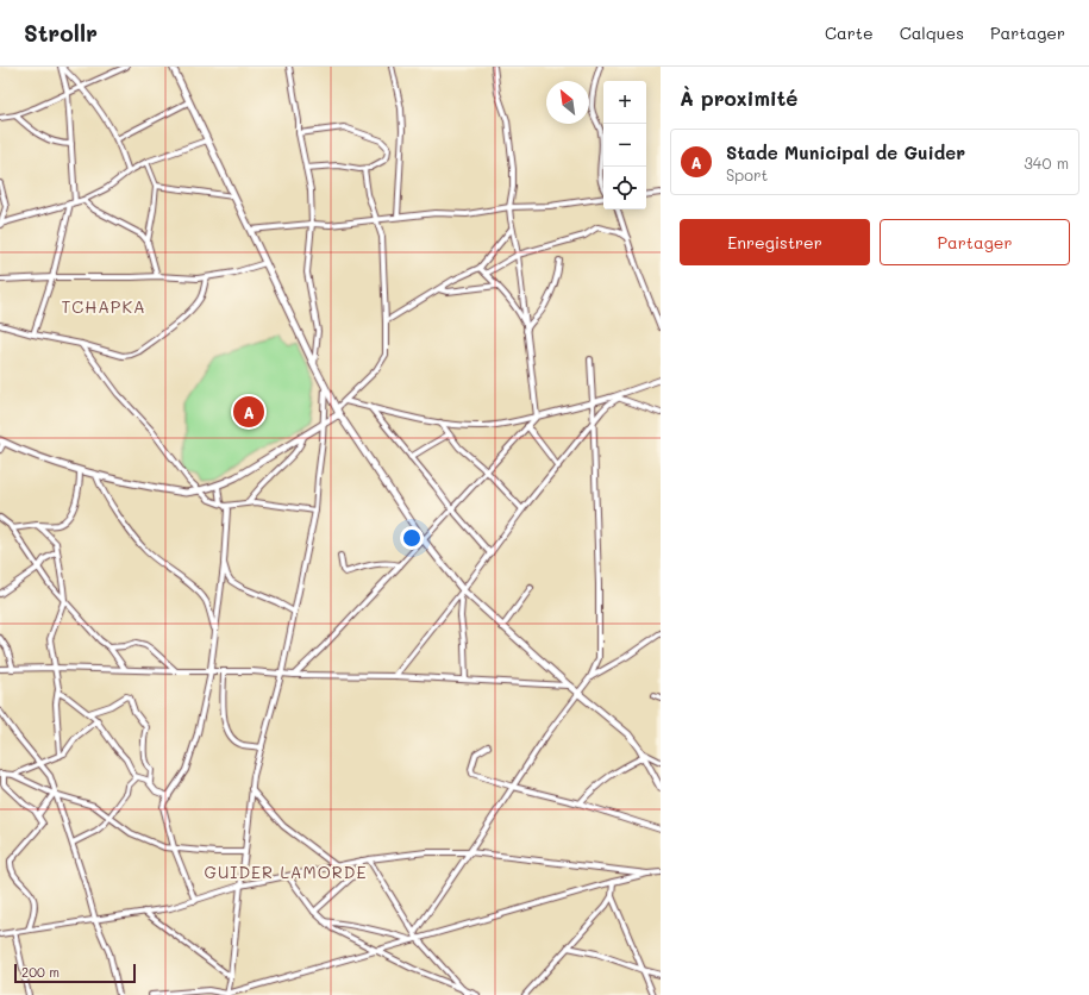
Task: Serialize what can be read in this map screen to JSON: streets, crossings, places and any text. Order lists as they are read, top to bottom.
{
  "districts": ["TCHAPKA", "GUIDER LAMORDE"],
  "scale_bar": "200 m",
  "north": "top left",
  "page": {
    "header": "Strollr",
    "nav": ["Carte", "Calques", "Partager"],
    "heading": "À proximité",
    "map_buttons": ["+", "−"],
    "list": [
      {
        "mark": "A",
        "name": "Stade Municipal de Guider",
        "note": "Sport",
        "value": "340 m"
      }
    ],
    "buttons": ["Enregistrer", "Partager"],
    "pins": "A",
    "scale": "200 m"
  }
}
